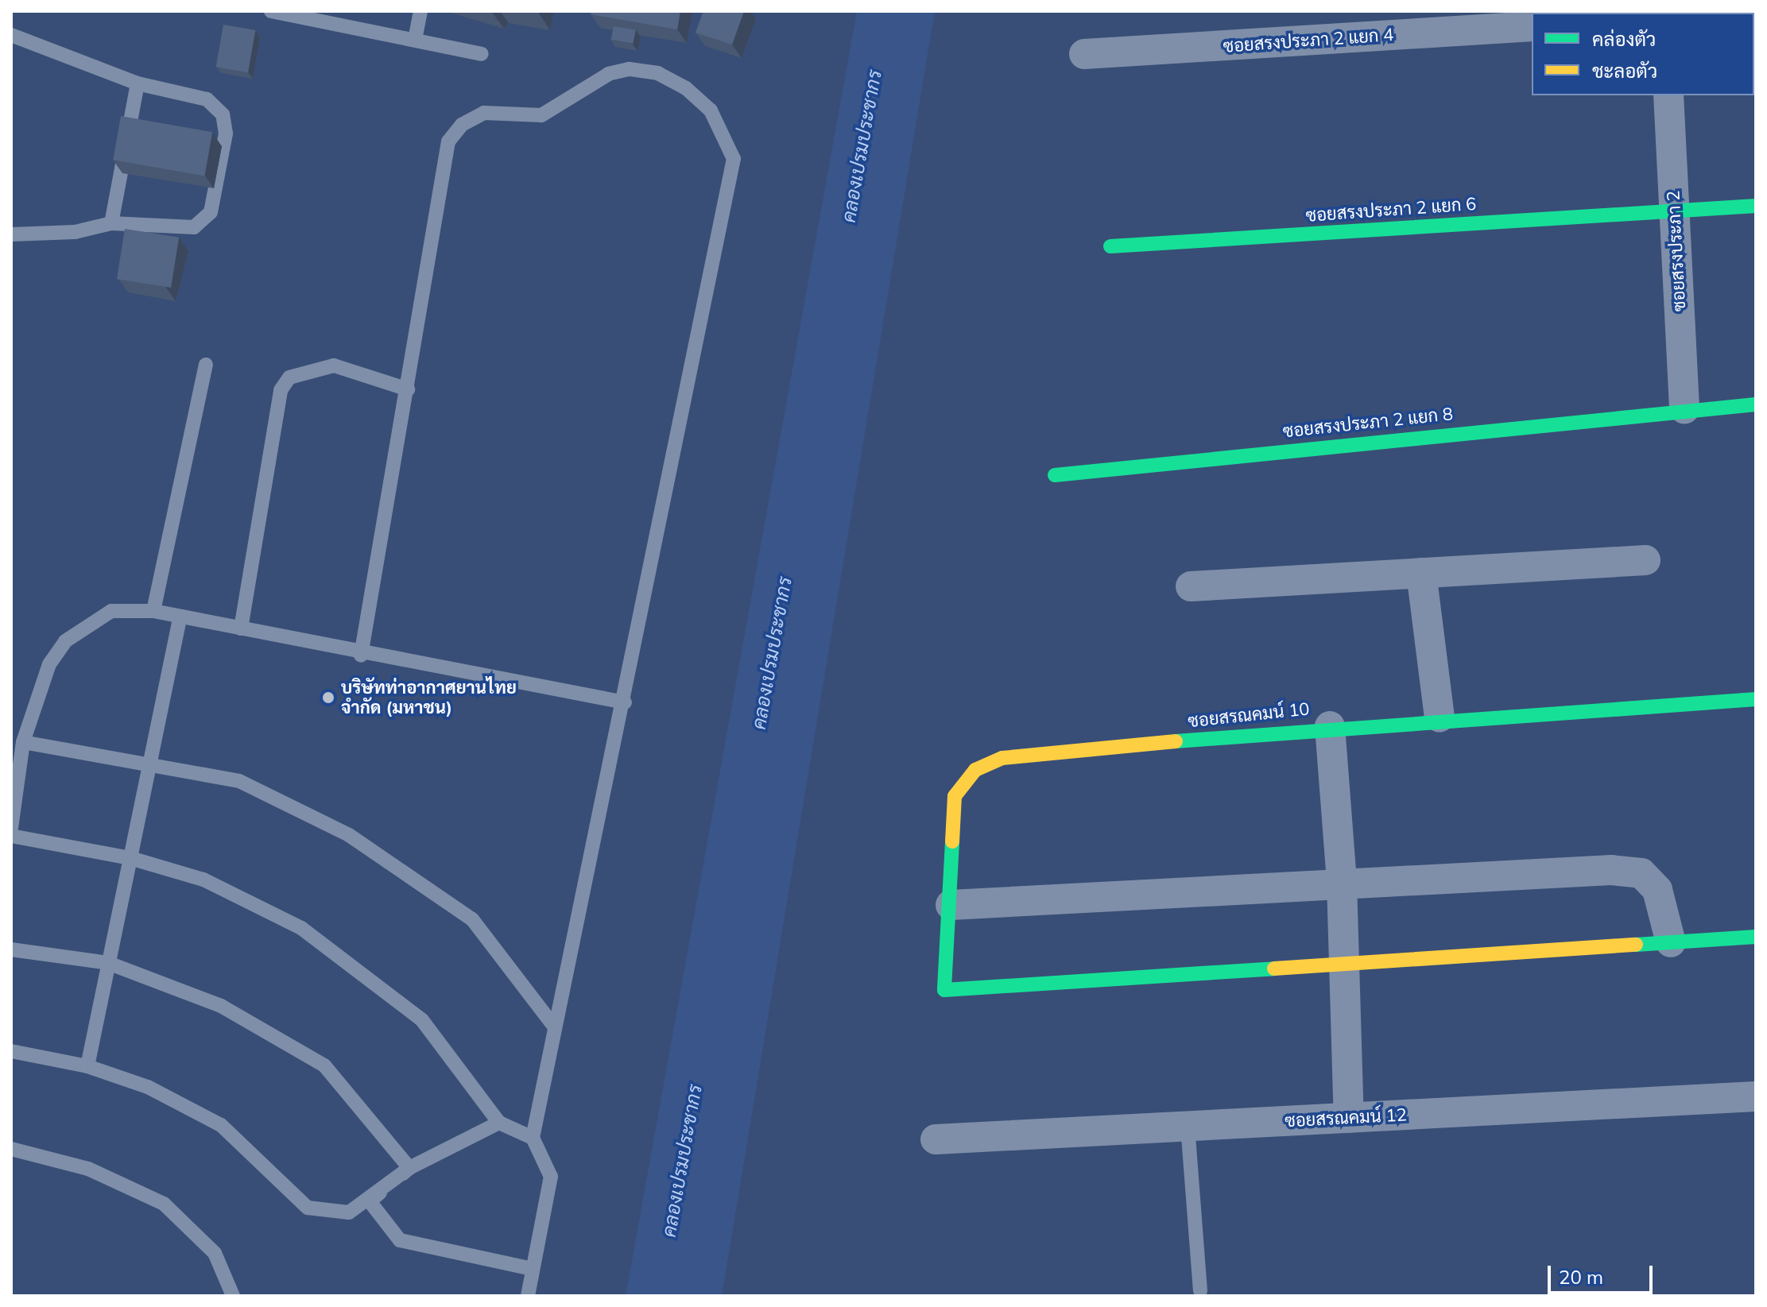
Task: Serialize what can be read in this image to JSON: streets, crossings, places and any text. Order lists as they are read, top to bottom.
{
  "streets": {
    "street": [
      "ซอยสรงประภา 2 แยก 4",
      "ซอยสรงประภา 2 แยก 6",
      "ซอยสรงประภา 2",
      "ซอยสรงประภา 2 แยก 8",
      "ซอยสรณคมน์ 10",
      "ซอยสรณคมน์ 12"
    ]
  },
  "crossings": [
    ["ซอยสรงประภา 2 แยก 6", "ซอยสรงประภา 2"],
    ["ซอยสรงประภา 2", "ซอยสรงประภา 2 แยก 8"]
  ],
  "water": ["คลองเปรมประชากร"],
  "places": ["บริษัทท่าอากาศยานไทย จำกัด (มหาชน)"],
  "legend": ["คล่องตัว", "ชะลอตัว"],
  "scale_bar": "20 m"
}
